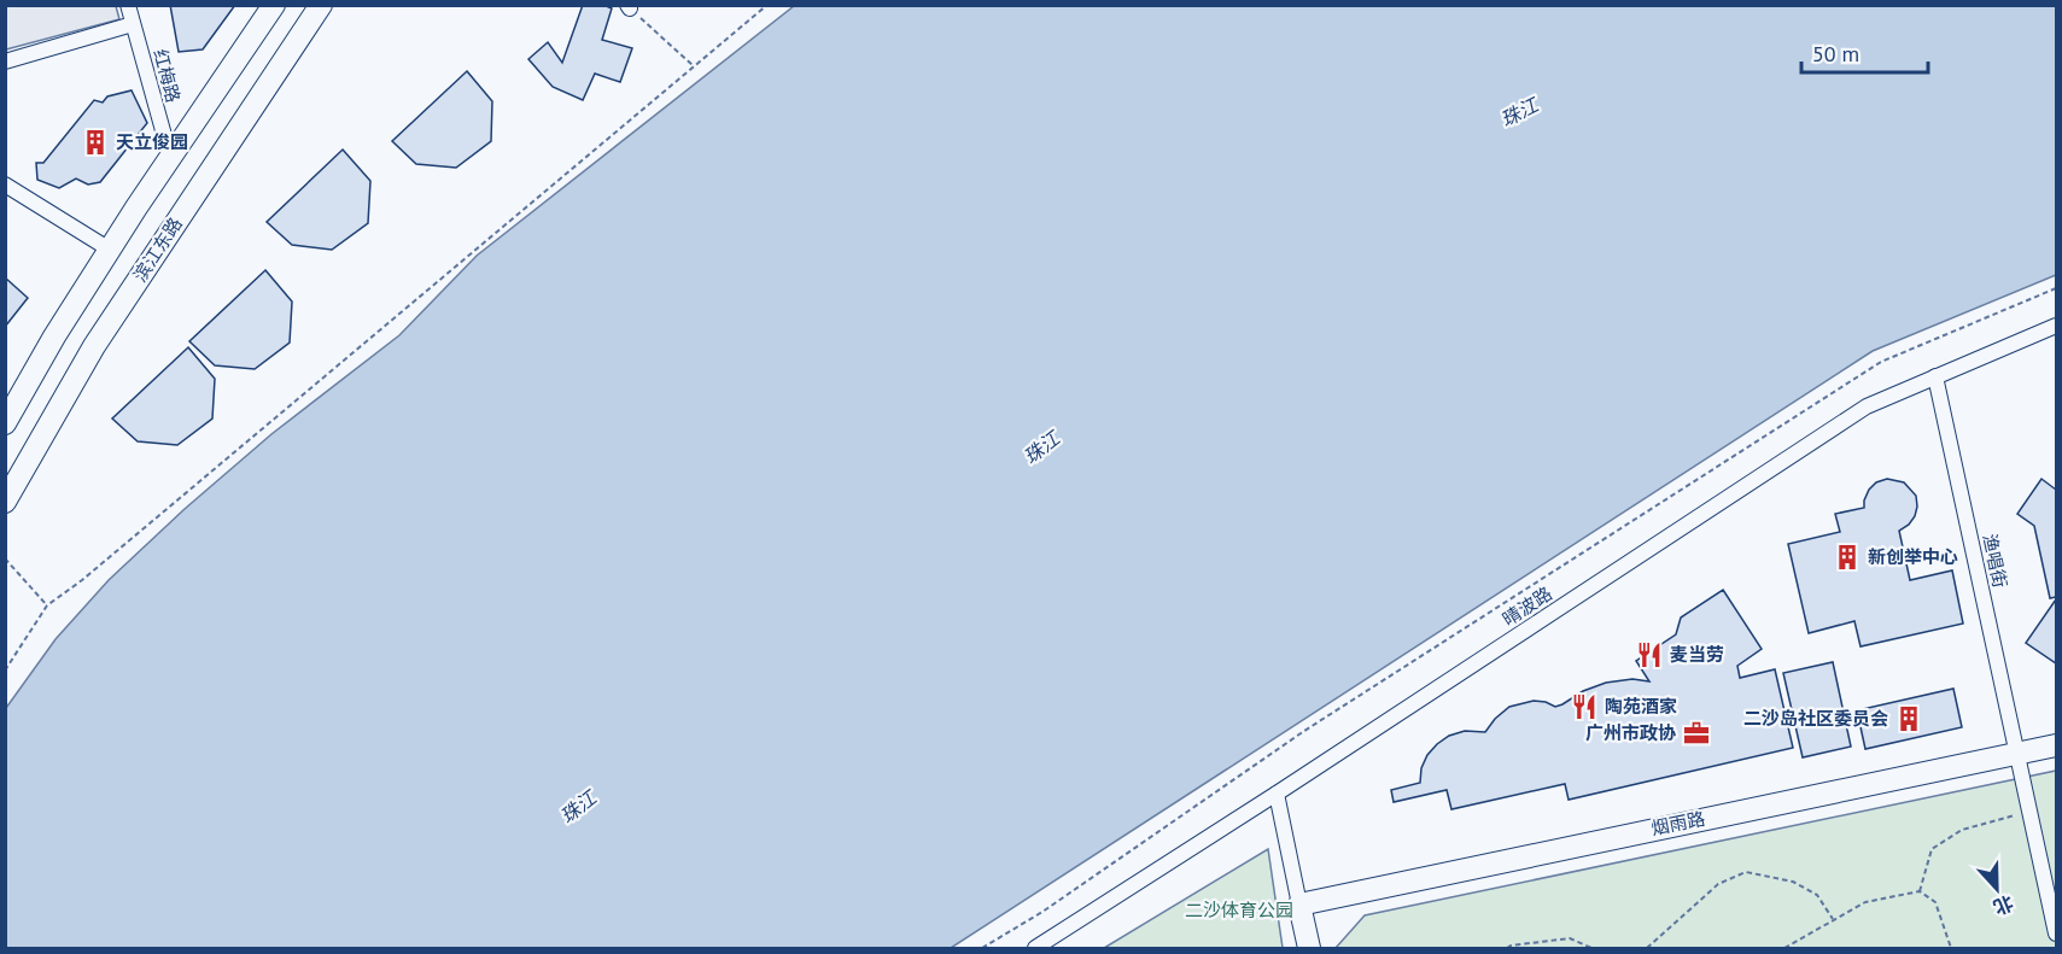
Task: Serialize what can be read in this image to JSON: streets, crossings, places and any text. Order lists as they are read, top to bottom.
{
  "streets": {
    "main road": ["滨江东路", "烟雨路"],
    "street": ["红梅路", "渔唱街", "晴波路"]
  },
  "crossings": [
    ["渔唱街", "晴波路"],
    ["渔唱街", "烟雨路"]
  ],
  "water": ["珠江"],
  "parks": ["二沙体育公园"],
  "places": {
    "building": ["天立俊园", "新创举中心", "二沙岛社区委员会"],
    "restaurant": ["麦当劳", "陶苑酒家"],
    "office": ["广州市政协"]
  },
  "scale_bar": "50 m",
  "north": "bottom"
}
